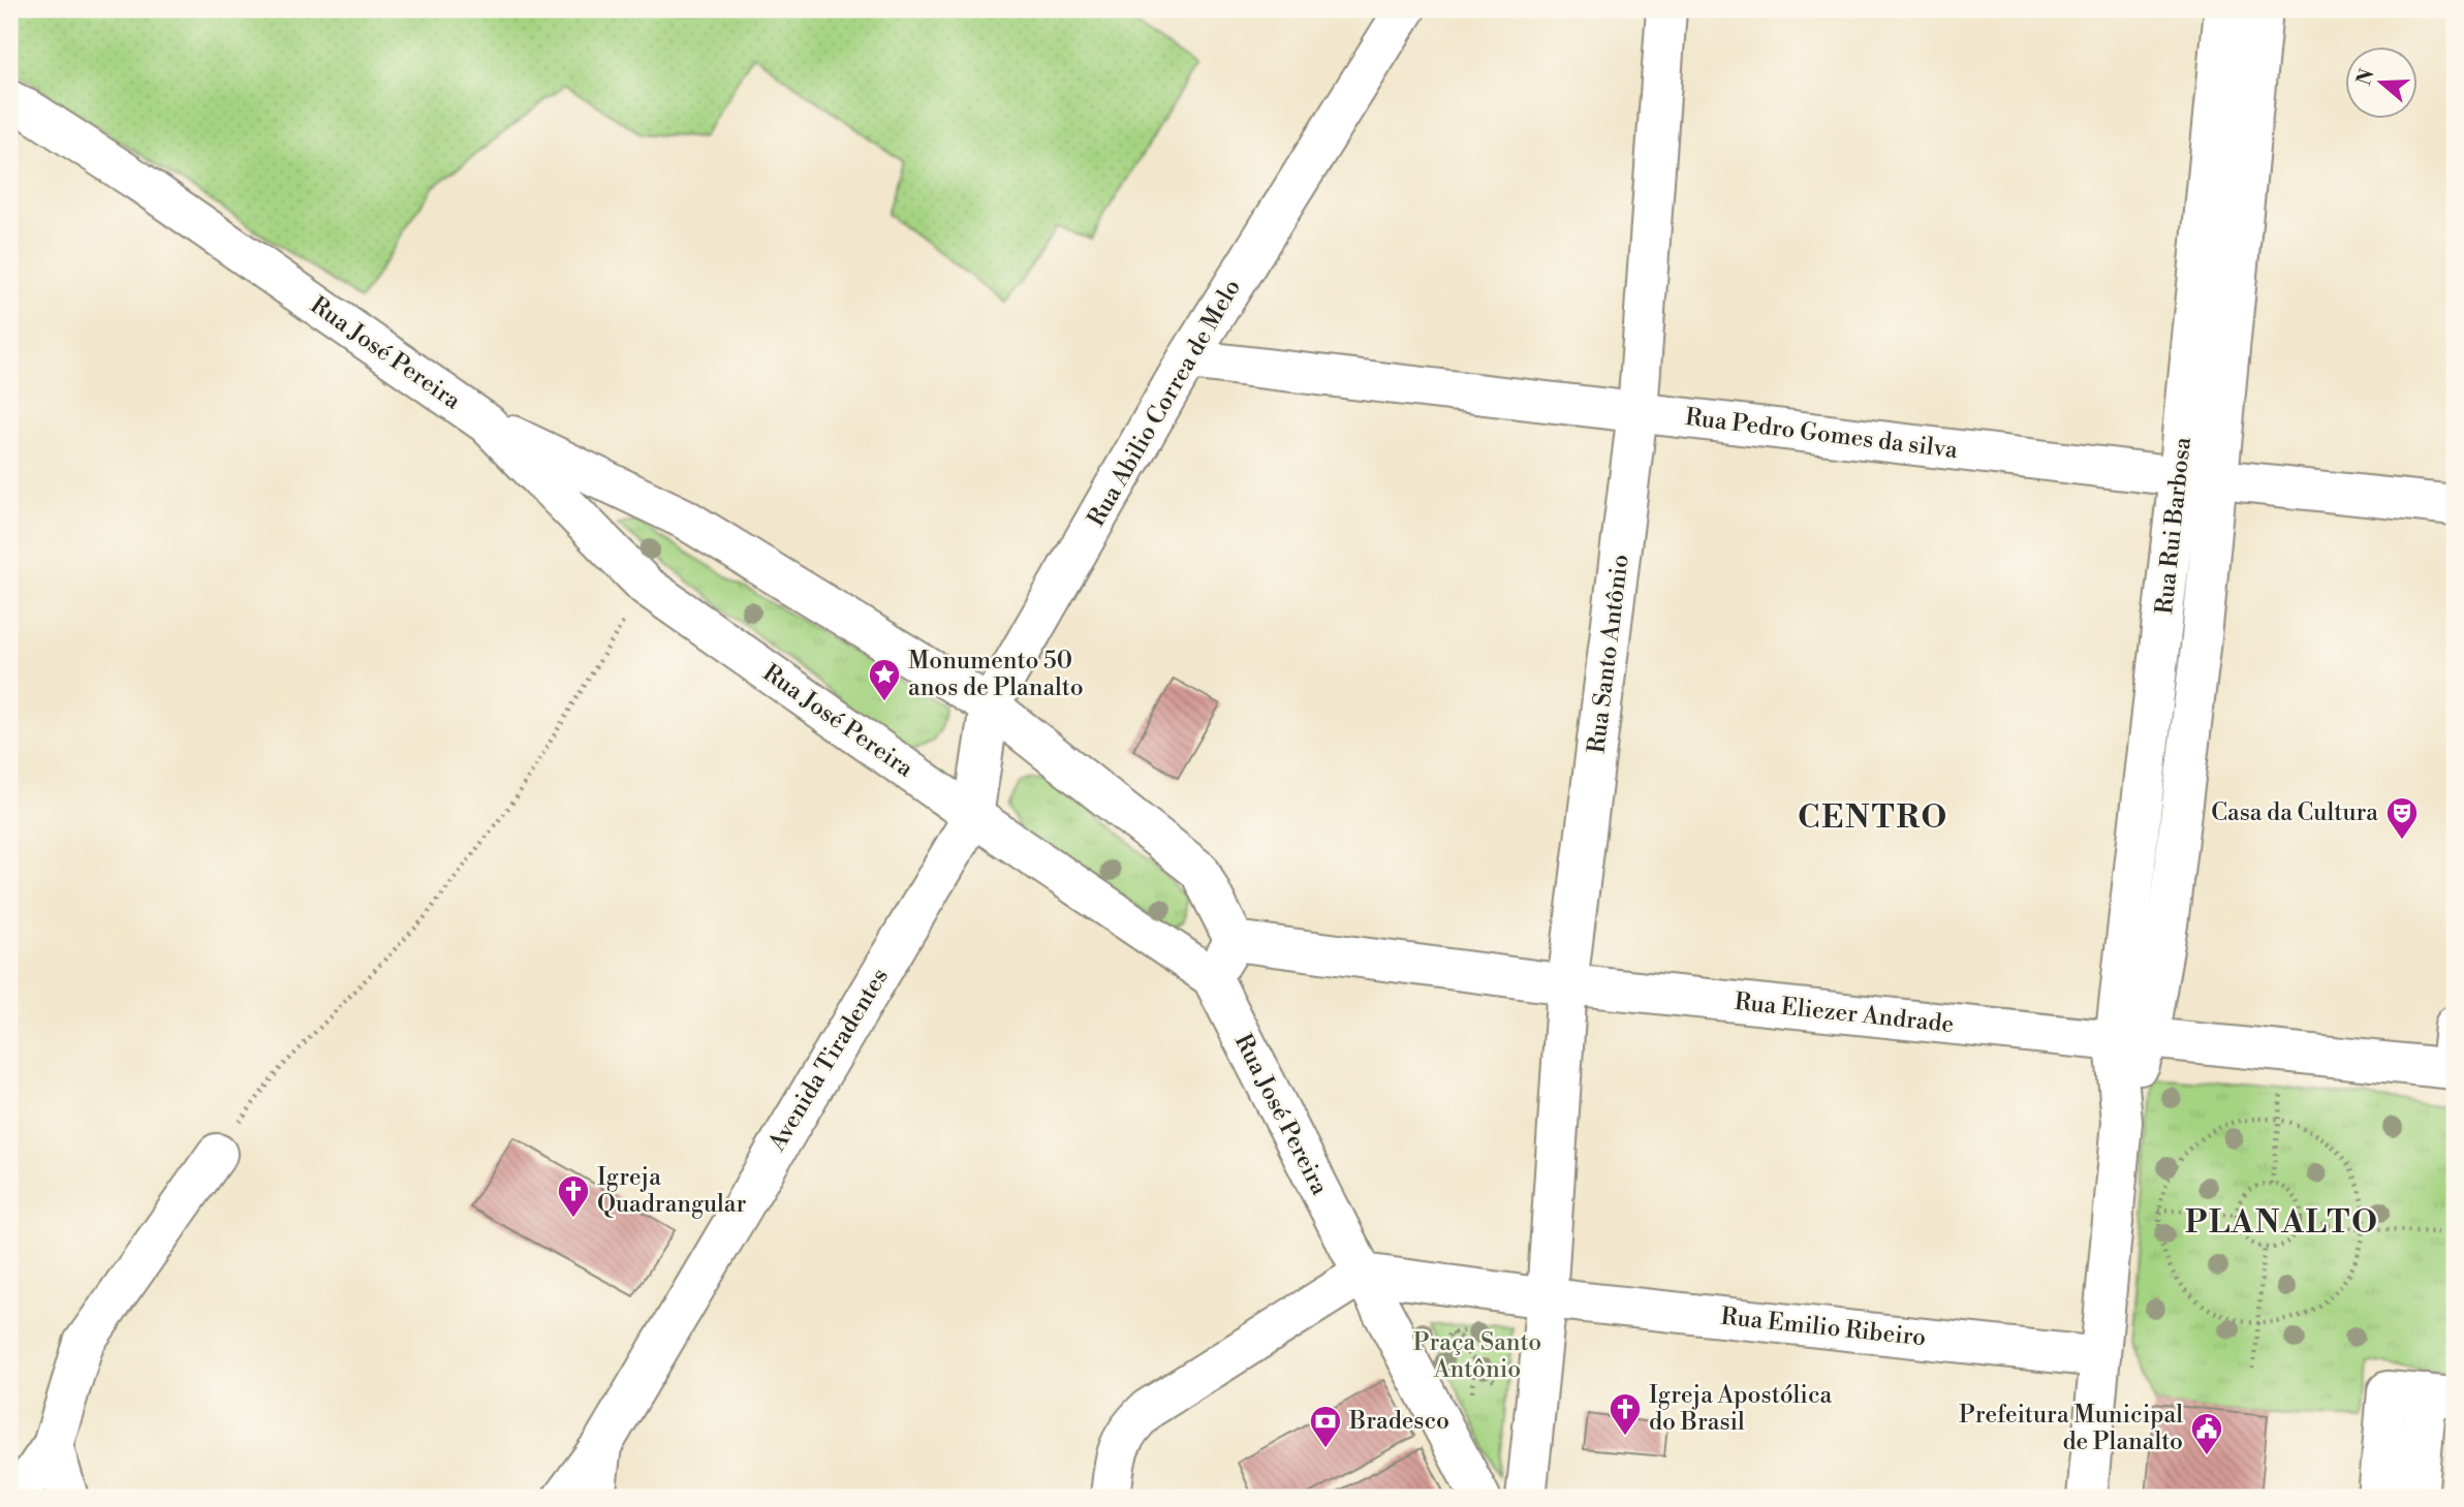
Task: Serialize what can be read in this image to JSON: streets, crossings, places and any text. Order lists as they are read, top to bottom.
{
  "streets": {
    "street": [
      "Rua José Pereira",
      "Rua Abilio Correa de Melo",
      "Rua Pedro Gomes da silva",
      "Rua Rui Barbosa",
      "Rua Santo Antônio",
      "Rua Eliezer Andrade",
      "Avenida Tiradentes",
      "Rua Emilio Ribeiro"
    ]
  },
  "crossings": [
    ["Rua José Pereira", "Rua Abilio Correa de Melo"],
    ["Rua José Pereira", "Avenida Tiradentes"],
    ["Rua José Pereira", "Rua Emilio Ribeiro"],
    ["Rua Abilio Correa de Melo", "Rua Pedro Gomes da silva"],
    ["Rua Abilio Correa de Melo", "Avenida Tiradentes"],
    ["Rua Pedro Gomes da silva", "Rua Rui Barbosa"],
    ["Rua Pedro Gomes da silva", "Rua Santo Antônio"],
    ["Rua Rui Barbosa", "Rua Eliezer Andrade"],
    ["Rua Rui Barbosa", "Rua Emilio Ribeiro"],
    ["Rua Santo Antônio", "Rua Eliezer Andrade"],
    ["Rua Santo Antônio", "Rua Emilio Ribeiro"]
  ],
  "districts": ["CENTRO", "PLANALTO"],
  "parks": ["Praça Santo Antônio"],
  "places": {
    "place": ["Monumento 50 anos de Planalto"],
    "theatre": ["Casa da Cultura"],
    "church": ["Igreja Quadrangular", "Igreja Apostólica do Brasil"],
    "bank": ["Bradesco"],
    "public building": ["Prefeitura Municipal de Planalto"]
  },
  "north": "left"
}
